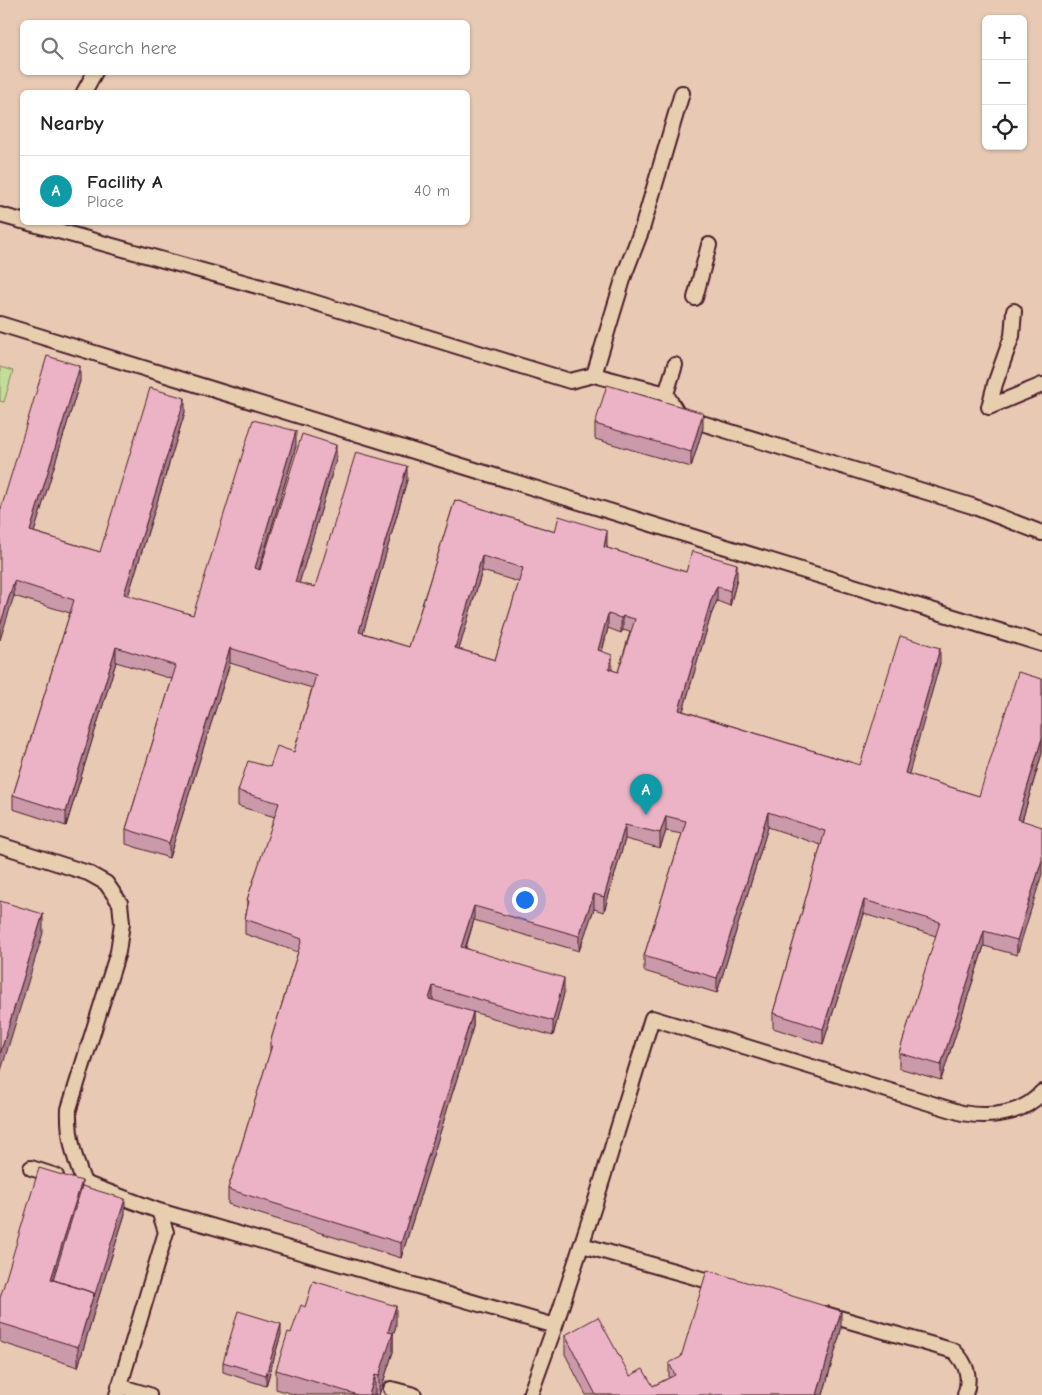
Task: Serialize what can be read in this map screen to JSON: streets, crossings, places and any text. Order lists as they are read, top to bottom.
{
  "page": {
    "map_buttons": ["+", "−"],
    "search": "Search here",
    "heading": "Nearby",
    "list": [
      {
        "mark": "A",
        "name": "Facility A",
        "note": "Place",
        "value": "40 m"
      }
    ],
    "pins": "A"
  }
}
